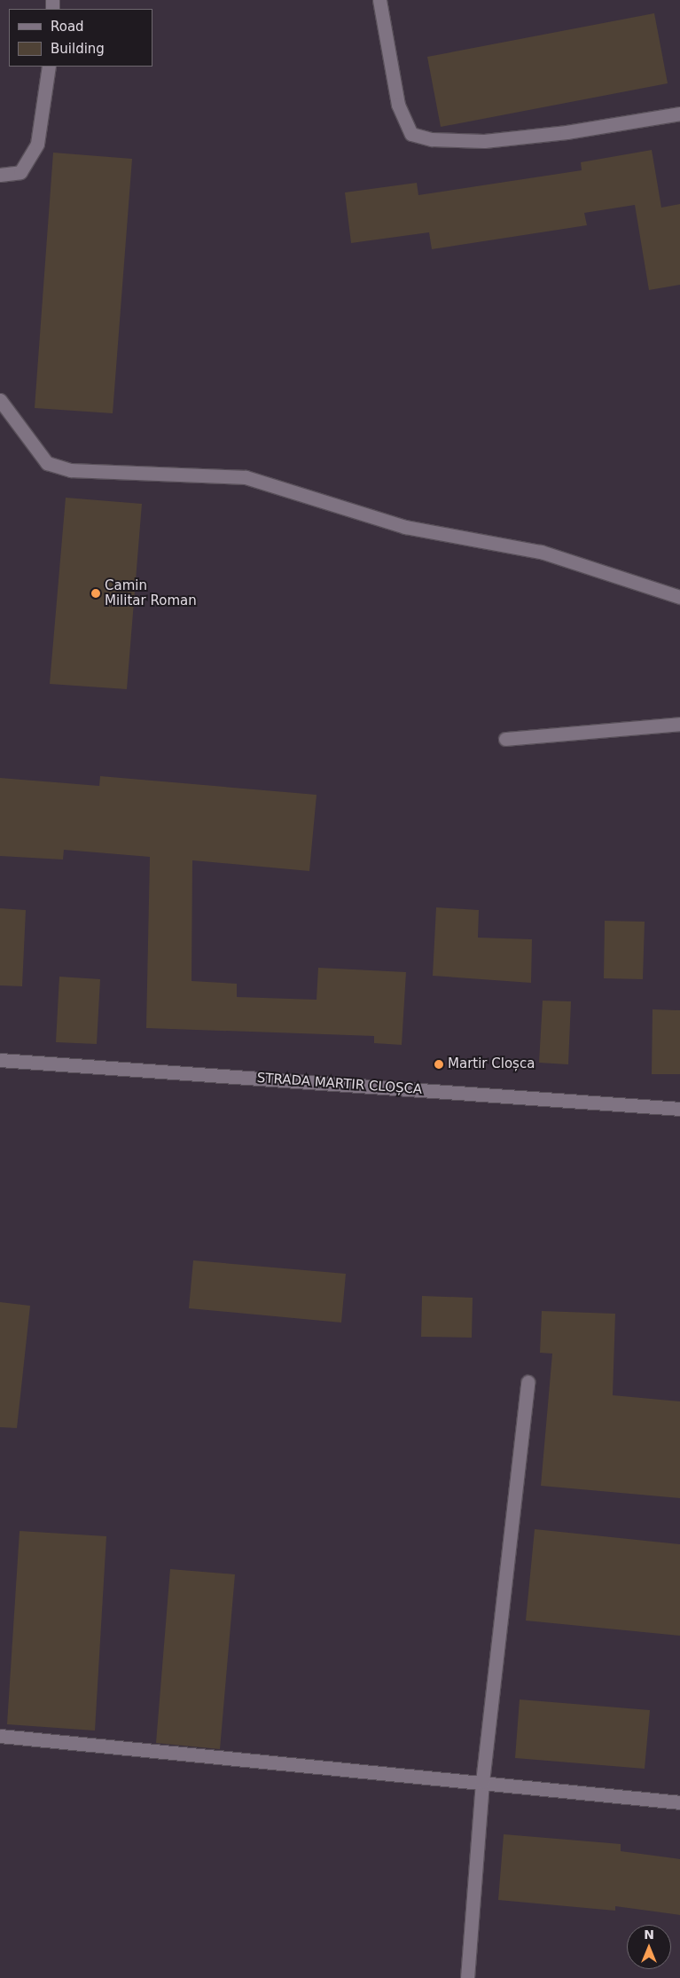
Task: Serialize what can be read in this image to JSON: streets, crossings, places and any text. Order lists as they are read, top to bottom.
{
  "streets": {
    "street": ["STRADA MARTIR CLOȘCA"]
  },
  "places": ["Camin Militar Roman", "Martir Cloșca"],
  "legend": ["Road", "Building"],
  "north": "top"
}
